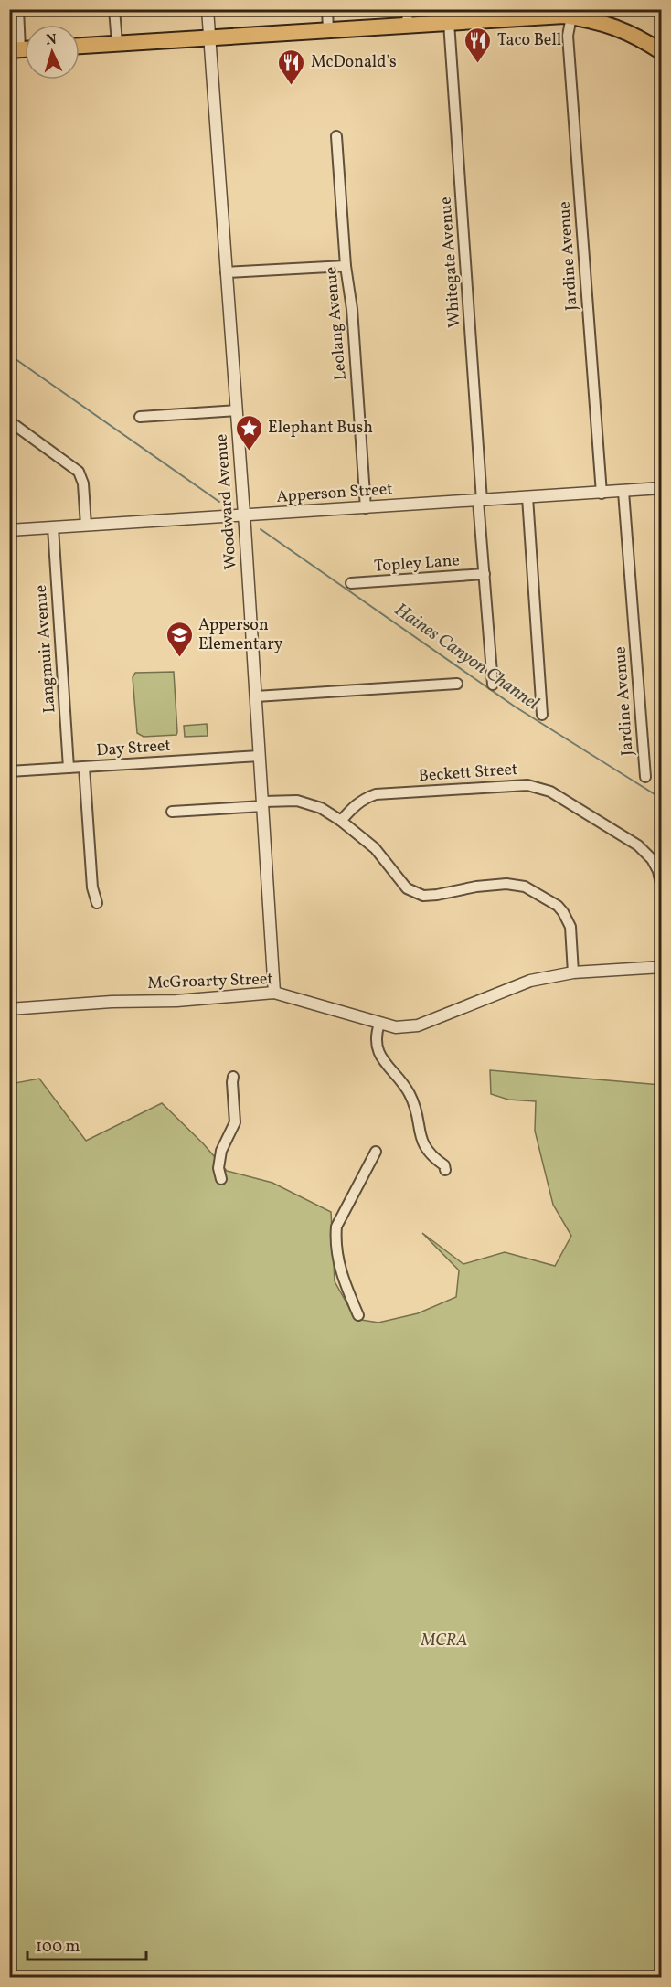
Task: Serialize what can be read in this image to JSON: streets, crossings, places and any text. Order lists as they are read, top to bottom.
{
  "streets": {
    "street": [
      "Jardine Avenue",
      "Whitegate Avenue",
      "Leolang Avenue",
      "Apperson Street",
      "Woodward Avenue",
      "Topley Lane",
      "Langmuir Avenue",
      "Day Street",
      "Beckett Street",
      "McGroarty Street"
    ]
  },
  "crossings": [
    ["Jardine Avenue", "Apperson Street"],
    ["Whitegate Avenue", "Apperson Street"],
    ["Whitegate Avenue", "Topley Lane"],
    ["Leolang Avenue", "Apperson Street"],
    ["Apperson Street", "Woodward Avenue"],
    ["Apperson Street", "Langmuir Avenue"],
    ["Woodward Avenue", "Day Street"],
    ["Woodward Avenue", "McGroarty Street"],
    ["Langmuir Avenue", "Day Street"]
  ],
  "water": ["Haines Canyon Channel"],
  "parks": ["MCRA"],
  "places": {
    "restaurant": ["Taco Bell", "McDonald's"],
    "place": ["Elephant Bush"],
    "school or university": ["Apperson Elementary"]
  },
  "scale_bar": "100 m",
  "north": "top"
}
